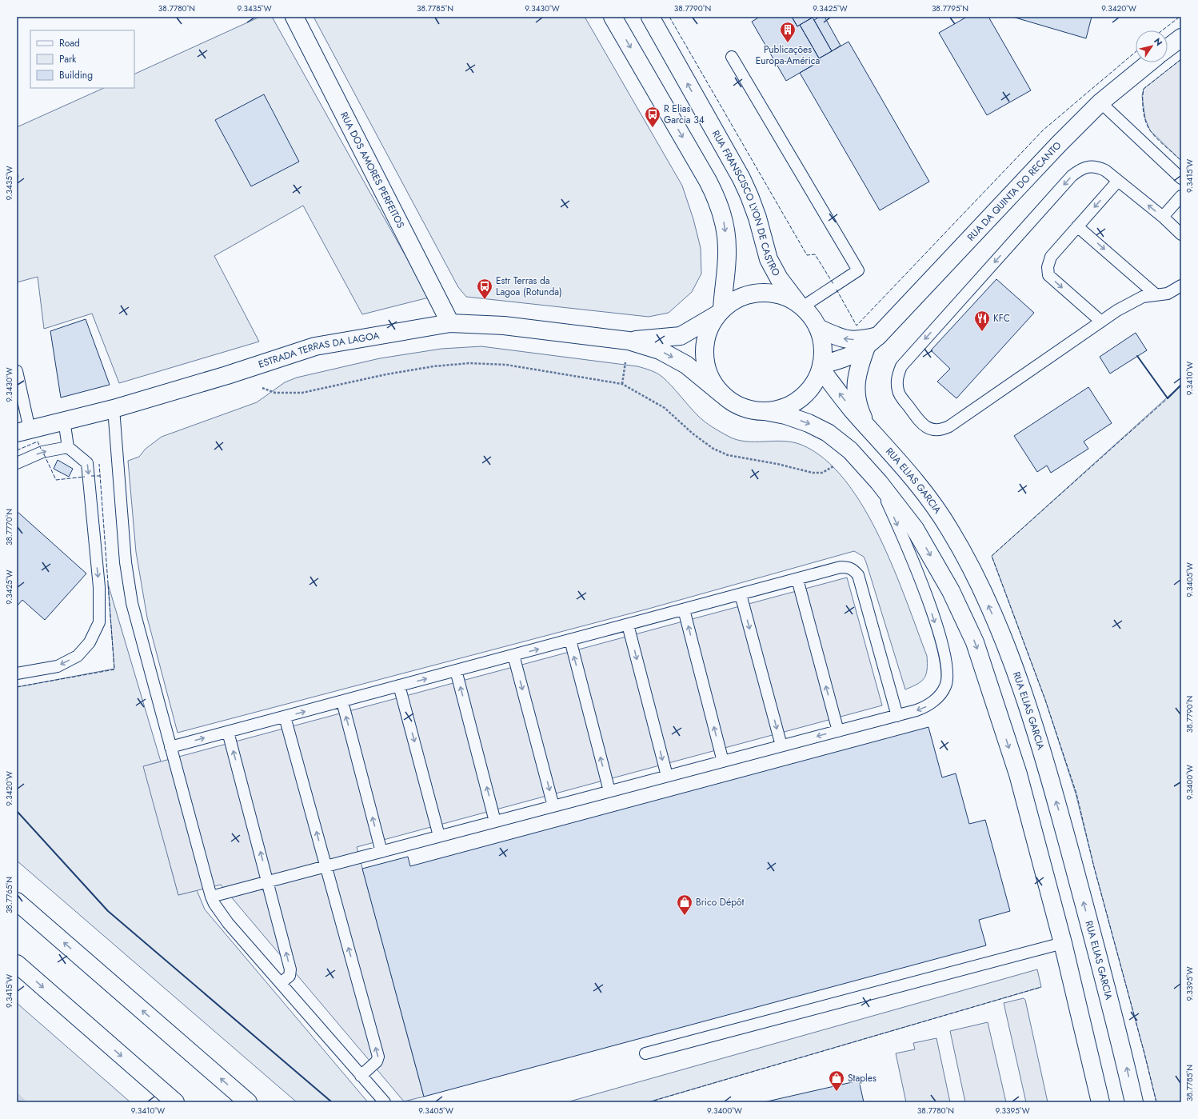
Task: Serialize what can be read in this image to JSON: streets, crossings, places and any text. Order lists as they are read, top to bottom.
{
  "streets": {
    "main road": [
      "RUA DOS AMORES PERFEITOS",
      "RUA DA QUINTA DO RECANTO",
      "RUA FRANSCISCO LYON DE CASTRO",
      "ESTRADA TERRAS DA LAGOA",
      "RUA ELIAS GARCIA"
    ]
  },
  "crossings": [
    ["RUA DOS AMORES PERFEITOS", "ESTRADA TERRAS DA LAGOA"],
    ["RUA DA QUINTA DO RECANTO", "RUA FRANSCISCO LYON DE CASTRO"],
    ["RUA DA QUINTA DO RECANTO", "RUA ELIAS GARCIA"],
    ["RUA FRANSCISCO LYON DE CASTRO", "ESTRADA TERRAS DA LAGOA"],
    ["RUA FRANSCISCO LYON DE CASTRO", "RUA ELIAS GARCIA"]
  ],
  "places": {
    "building": ["Publicações Europa-América"],
    "bus stop": ["R Elias Garcia 34", "Estr Terras da Lagoa (Rotunda)"],
    "restaurant": ["KFC"],
    "shop": ["Brico Dépôt", "Staples"]
  },
  "legend": ["Road", "Park", "Building"],
  "north": "top right",
  "coordinates": [
    "38.7780°N",
    "9.3435°W",
    "38.7785°N",
    "9.3430°W",
    "38.7790°N",
    "9.3425°W",
    "38.7795°N",
    "9.3420°W",
    "9.3415°W",
    "9.3410°W",
    "38.7770°N",
    "9.3405°W",
    "9.3400°W",
    "38.7765°N",
    "9.3395°W"
  ]
}
